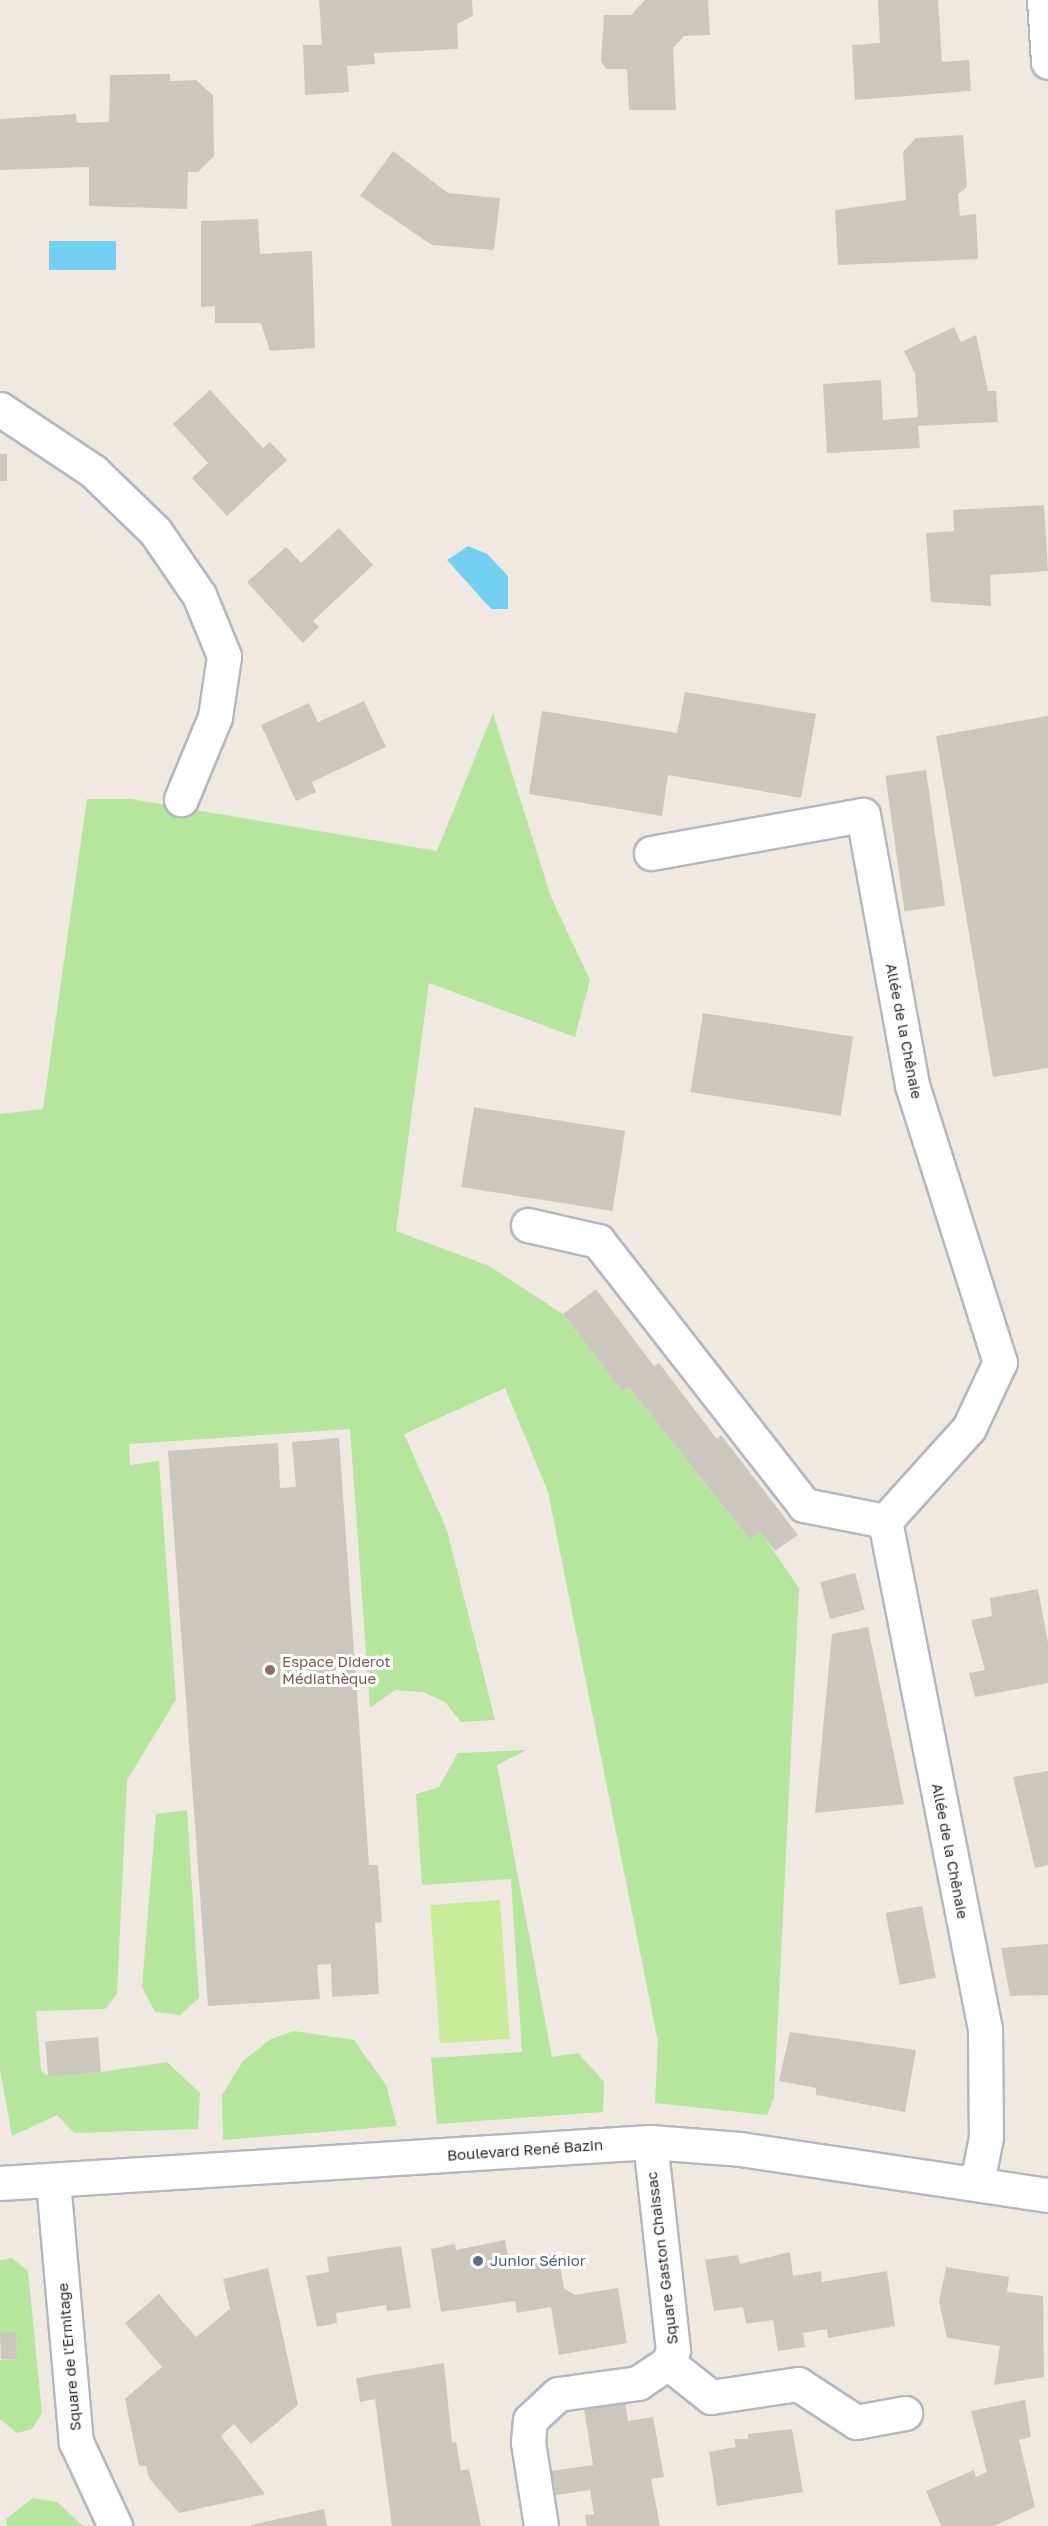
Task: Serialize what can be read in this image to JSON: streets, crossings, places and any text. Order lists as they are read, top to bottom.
{
  "streets": {
    "street": [
      "Allée de la Chênaie",
      "Boulevard René Bazin",
      "Square Gaston Chaissac",
      "Square de l'Ermitage"
    ]
  },
  "crossings": [
    ["Allée de la Chênaie", "Boulevard René Bazin"],
    ["Boulevard René Bazin", "Square Gaston Chaissac"],
    ["Boulevard René Bazin", "Square de l'Ermitage"]
  ],
  "places": ["Espace Diderot Médiathèque", "Junior Sénior"]
}
